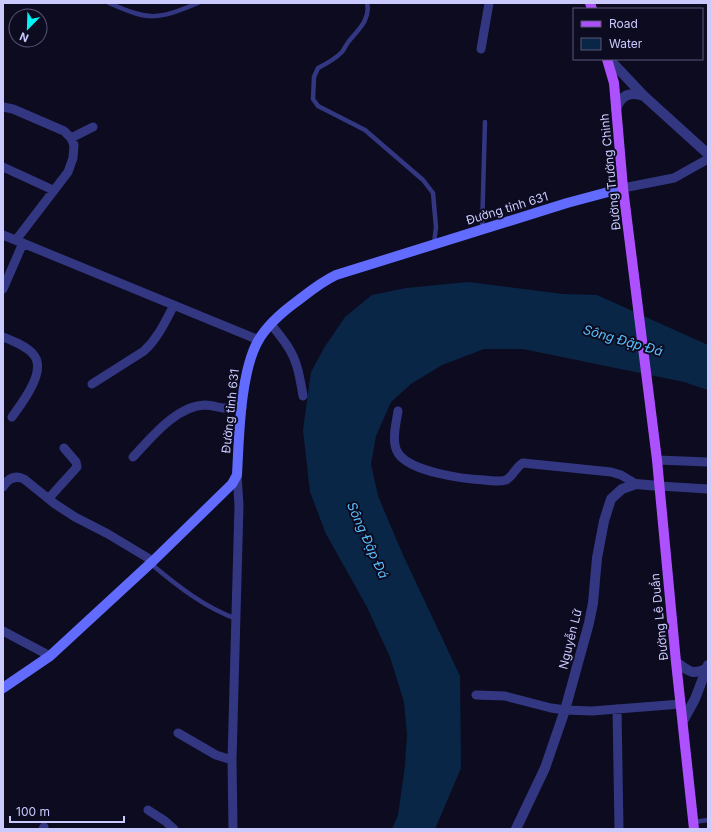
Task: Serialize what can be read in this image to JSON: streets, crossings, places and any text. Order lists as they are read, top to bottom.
{
  "streets": {
    "main road": ["Đường Trường Chinh", "Đường tỉnh 631", "Đường Lê Duẩn"],
    "street": ["Nguyễn Lữ"]
  },
  "crossings": [
    ["Đường Trường Chinh", "Đường tỉnh 631"],
    ["Đường Trường Chinh", "Đường Lê Duẩn"],
    ["Đường Lê Duẩn", "Nguyễn Lữ"]
  ],
  "water": ["Sông Đập Đá"],
  "legend": ["Road", "Water"],
  "scale_bar": "100 m",
  "north": "bottom left"
}
